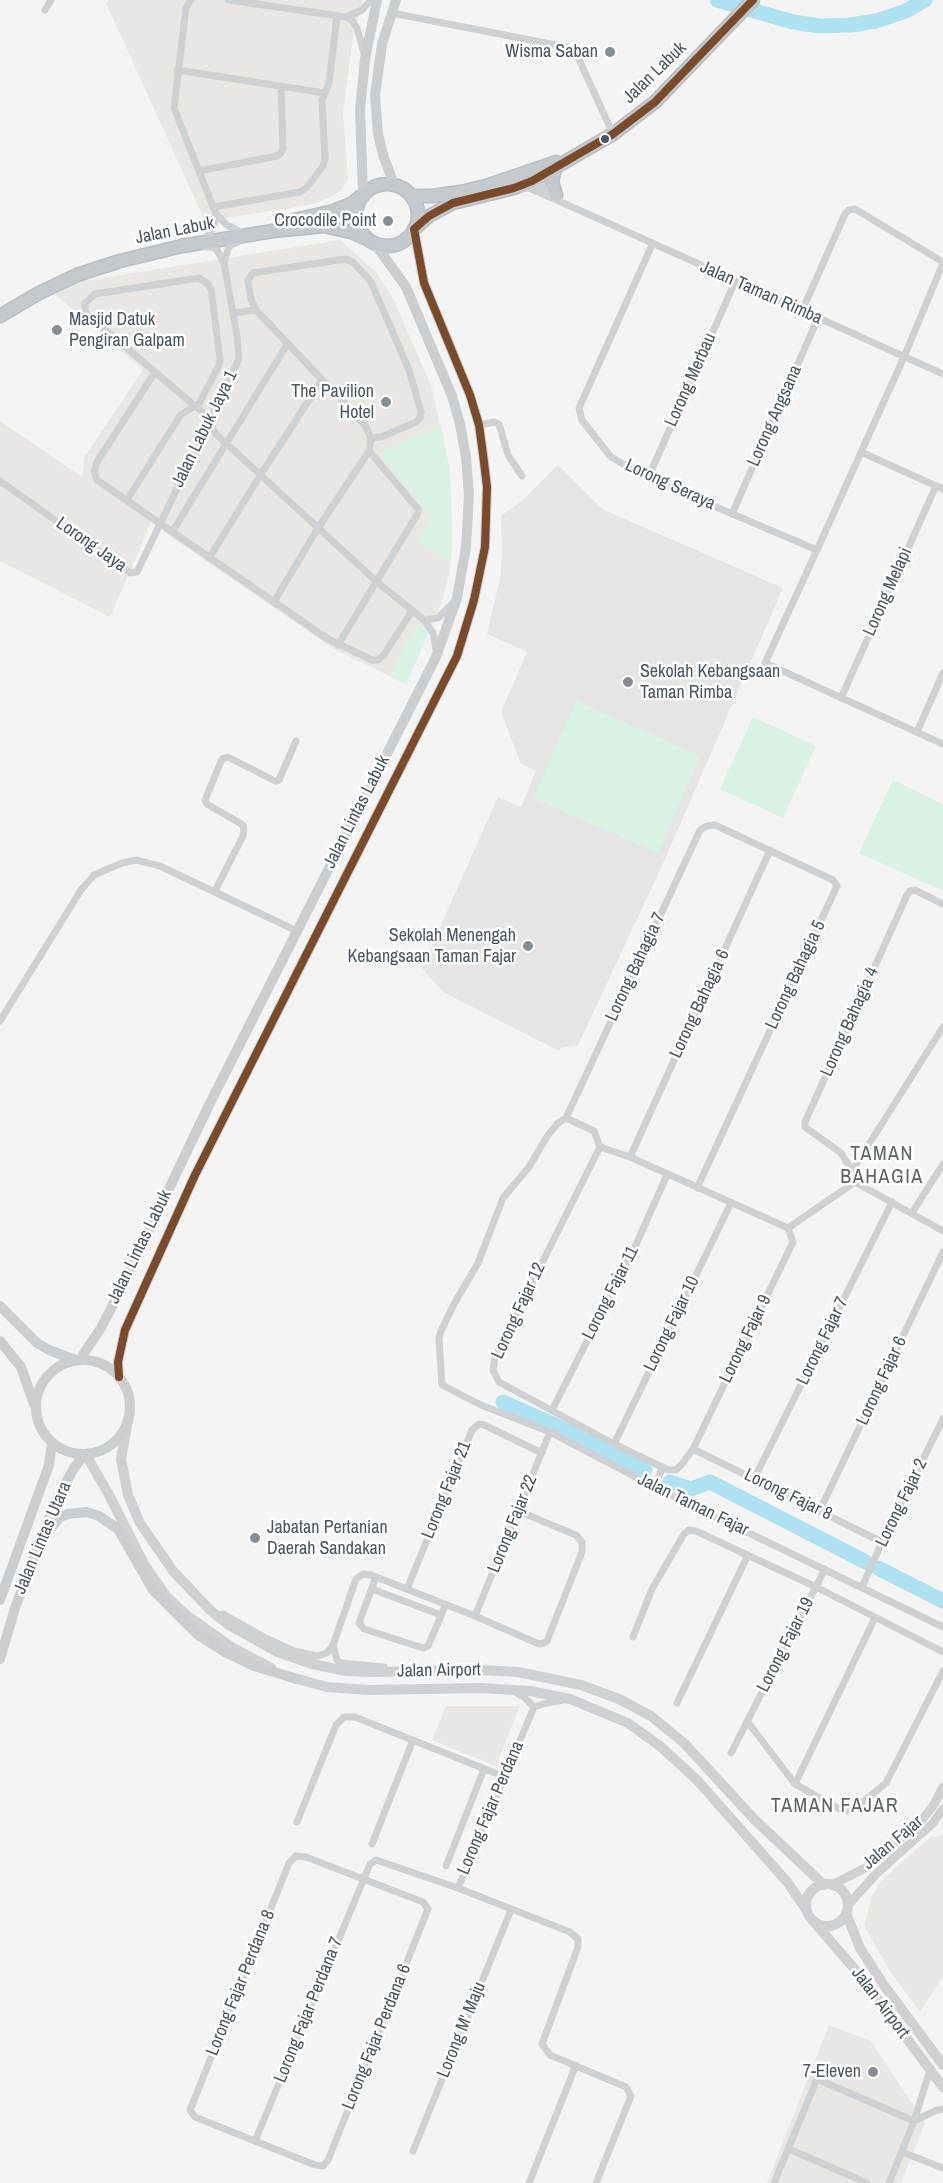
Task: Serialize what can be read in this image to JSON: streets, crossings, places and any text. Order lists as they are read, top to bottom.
{
  "streets": {
    "highway": ["Jalan Labuk"],
    "main road": ["Jalan Lintas Labuk", "Jalan Lintas Utara", "Jalan Airport"],
    "street": [
      "Jalan Taman Rimba",
      "Lorong Merbau",
      "Lorong Angsana",
      "Jalan Labuk Jaya 1",
      "Lorong Seraya",
      "Lorong Jaya",
      "Lorong Melapi",
      "Lorong Bahagia 7",
      "Lorong Bahagia 5",
      "Lorong Bahagia 6",
      "Lorong Bahagia 4",
      "Lorong Fajar 11",
      "Lorong Fajar 12",
      "Lorong Fajar 10",
      "Lorong Fajar 9",
      "Lorong Fajar 7",
      "Lorong Fajar 6",
      "Lorong Fajar 21",
      "Lorong Fajar 8",
      "Lorong Fajar 2",
      "Jalan Taman Fajar",
      "Lorong Fajar 22",
      "Lorong Fajar 19",
      "Lorong Fajar Perdana",
      "Jalan Fajar",
      "Lorong Fajar Perdana 8",
      "Lorong Fajar Perdana 7",
      "Lorong M' Maju",
      "Lorong Fajar Perdana 6"
    ]
  },
  "crossings": [
    ["Jalan Labuk", "Jalan Lintas Labuk"],
    ["Jalan Taman Rimba", "Lorong Merbau"],
    ["Jalan Taman Rimba", "Lorong Angsana"],
    ["Jalan Taman Rimba", "Lorong Seraya"],
    ["Lorong Merbau", "Lorong Seraya"],
    ["Lorong Angsana", "Lorong Seraya"],
    ["Jalan Labuk Jaya 1", "Lorong Jaya"],
    ["Jalan Lintas Labuk", "Jalan Lintas Utara"],
    ["Jalan Lintas Labuk", "Jalan Airport"],
    ["Lorong Bahagia 7", "Lorong Bahagia 5"],
    ["Lorong Bahagia 7", "Jalan Taman Fajar"],
    ["Lorong Bahagia 5", "Lorong Bahagia 6"],
    ["Lorong Fajar 11", "Lorong Fajar 12"],
    ["Lorong Fajar 12", "Lorong Fajar 10"],
    ["Lorong Fajar 9", "Lorong Fajar 8"],
    ["Lorong Fajar 7", "Lorong Fajar 8"],
    ["Lorong Fajar 6", "Lorong Fajar 8"],
    ["Lorong Fajar 21", "Lorong Fajar 22"],
    ["Lorong Fajar 8", "Lorong Fajar 2"],
    ["Lorong Fajar 2", "Jalan Taman Fajar"],
    ["Jalan Taman Fajar", "Lorong Fajar 22"],
    ["Jalan Taman Fajar", "Lorong Fajar 19"],
    ["Jalan Lintas Utara", "Jalan Airport"],
    ["Jalan Airport", "Jalan Fajar"],
    ["Lorong Fajar Perdana", "Lorong Fajar Perdana 7"],
    ["Lorong Fajar Perdana 8", "Lorong Fajar Perdana 7"],
    ["Lorong Fajar Perdana 8", "Lorong Fajar Perdana 6"],
    ["Lorong Fajar Perdana 7", "Lorong Fajar Perdana 6"]
  ],
  "districts": ["TAMAN BAHAGIA", "TAMAN FAJAR"],
  "places": [
    "Wisma Saban",
    "Crocodile Point",
    "Masjid Datuk Pengiran Galpam",
    "The Pavilion Hotel",
    "Sekolah Kebangsaan Taman Rimba",
    "Sekolah Menengah Kebangsaan Taman Fajar",
    "Jabatan Pertanian Daerah Sandakan",
    "7-Eleven"
  ]
}
